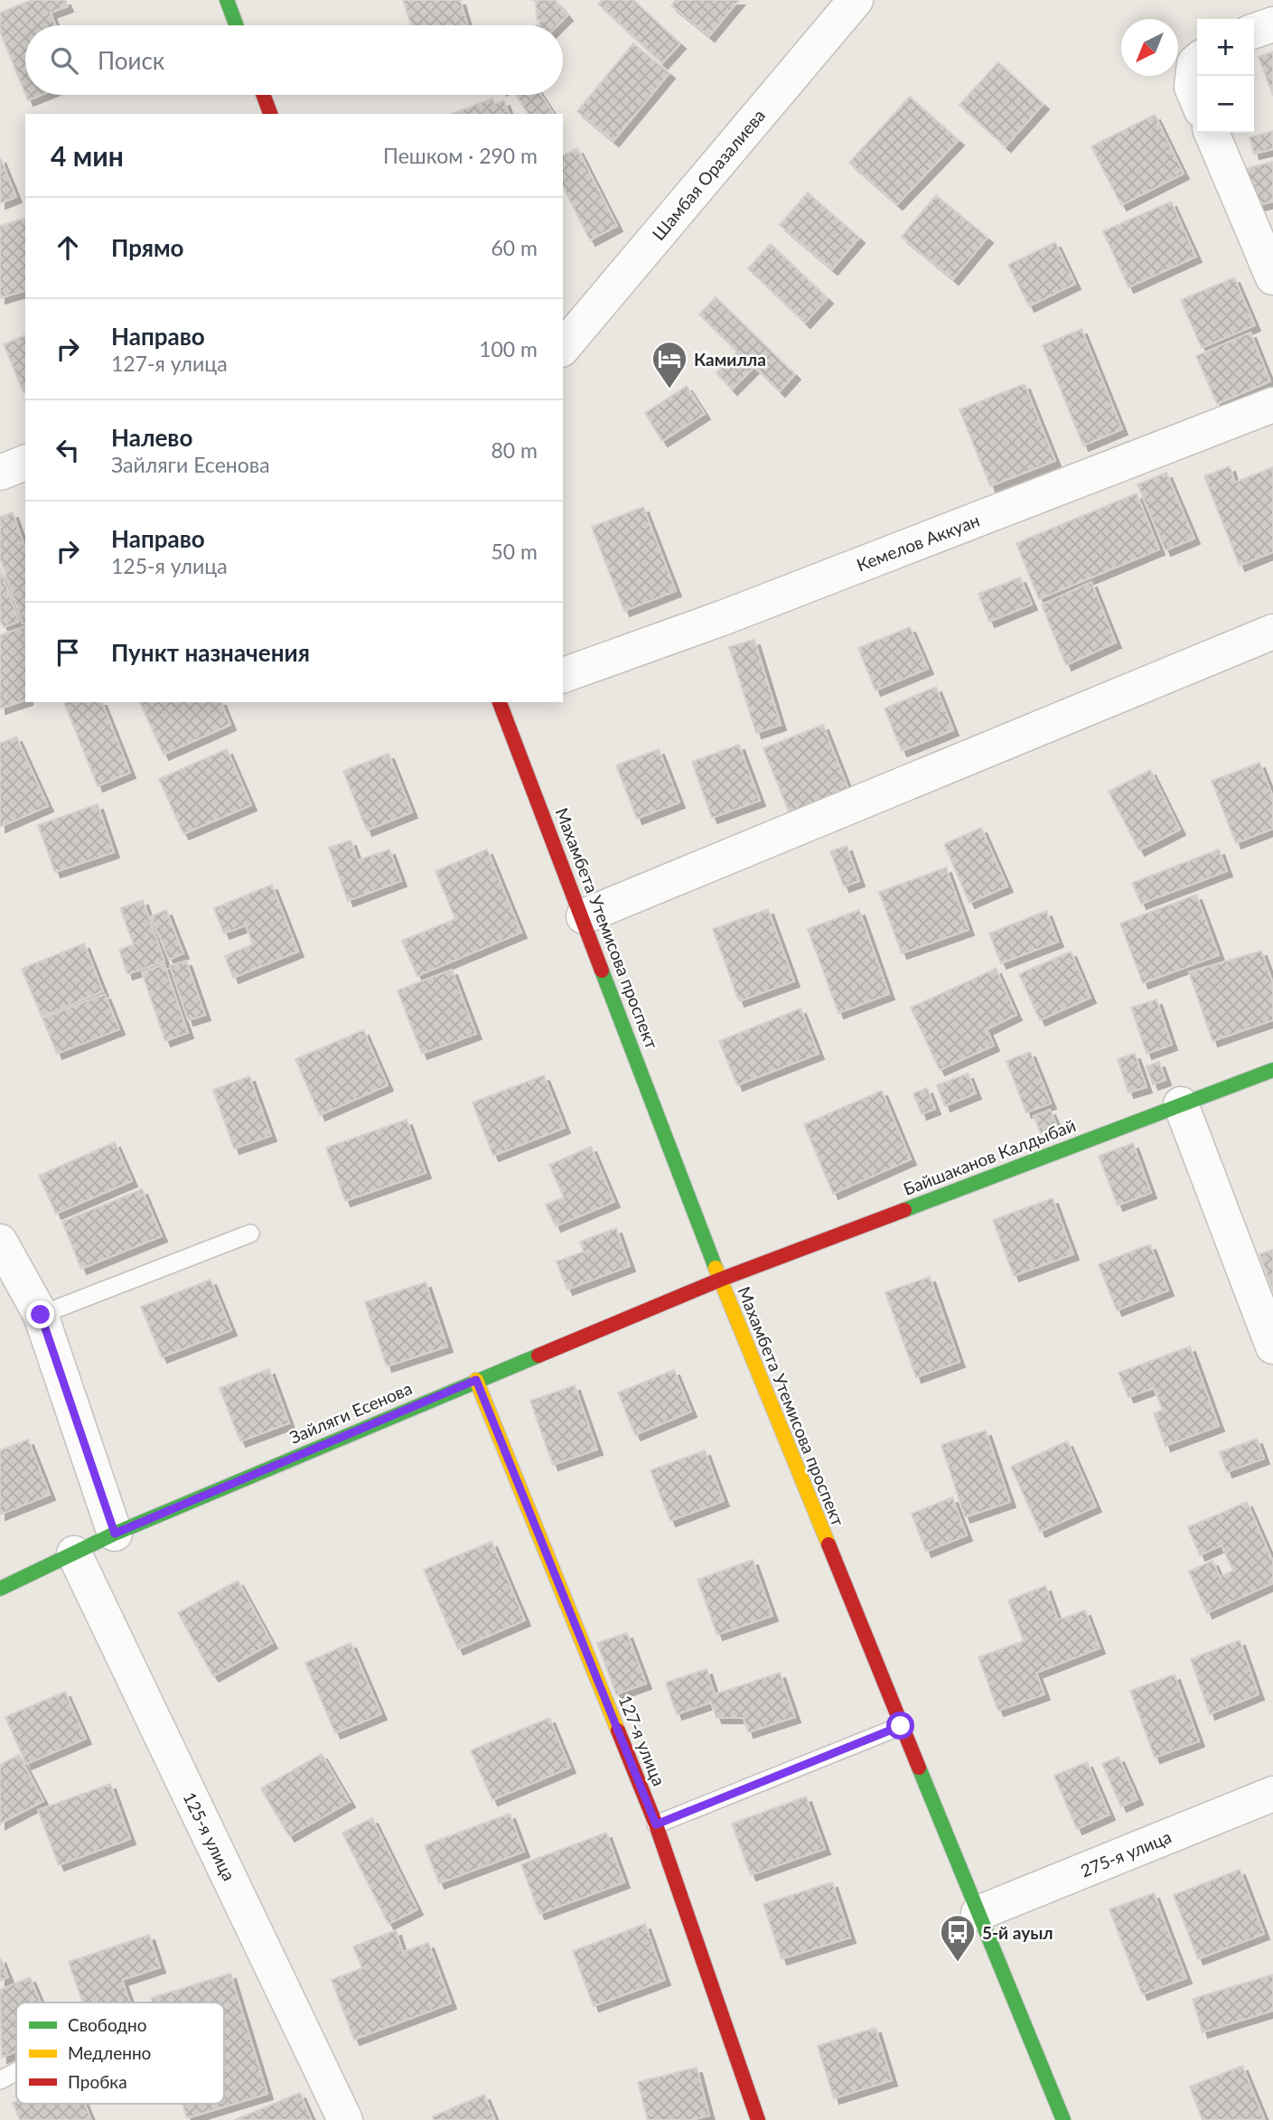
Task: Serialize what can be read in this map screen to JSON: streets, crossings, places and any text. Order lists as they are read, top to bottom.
{
  "streets": {
    "street": [
      "Шамбая Оразалиева",
      "Кемелов Аккуан",
      "Махамбета Утемисова проспект",
      "Байшаканов Калдыбай",
      "Зайляги Есенова",
      "127-я улица",
      "125-я улица",
      "275-я улица"
    ]
  },
  "crossings": [
    ["Махамбета Утемисова проспект", "Байшаканов Калдыбай"],
    ["Махамбета Утемисова проспект", "Зайляги Есенова"],
    ["Махамбета Утемисова проспект", "275-я улица"],
    ["Байшаканов Калдыбай", "Зайляги Есенова"],
    ["Зайляги Есенова", "127-я улица"],
    ["Зайляги Есенова", "125-я улица"]
  ],
  "places": {
    "hotel": ["Камилла"],
    "bus stop": ["5-й ауыл"]
  },
  "legend": ["Свободно", "Медленно", "Пробка"],
  "north": "bottom left",
  "page": {
    "map_buttons": ["+", "−"],
    "search": "Поиск",
    "heading": ["4 мин", "Пешком · 290 m"],
    "list": [
      ["Прямо", "60 m"],
      ["Направо", "127-я улица", "100 m"],
      ["Налево", "Зайляги Есенова", "80 m"],
      ["Направо", "125-я улица", "50 m"],
      "Пункт назначения"
    ]
  }
}
